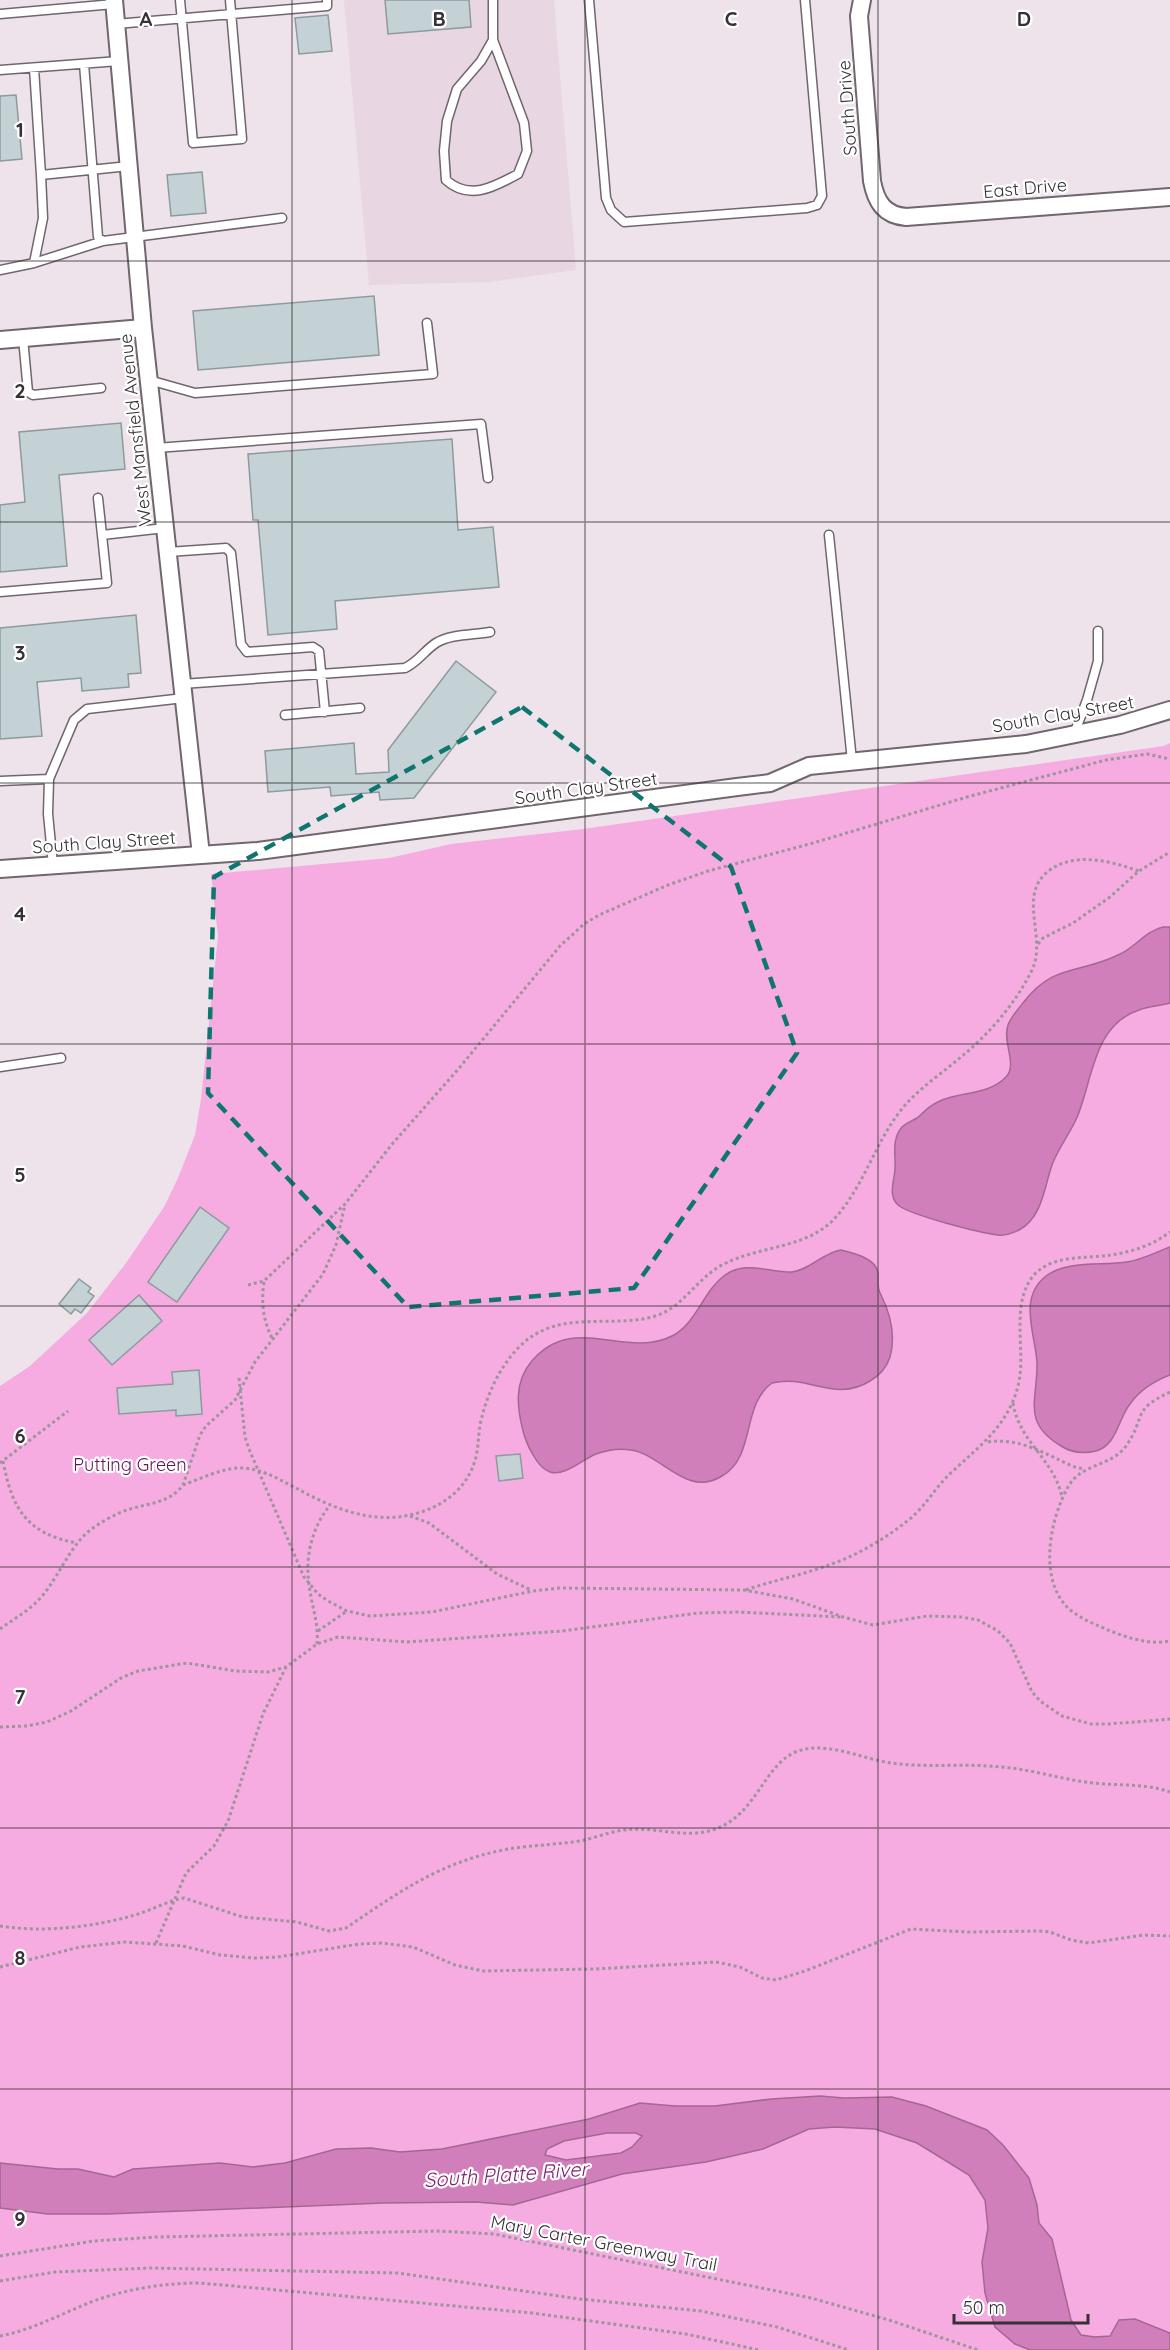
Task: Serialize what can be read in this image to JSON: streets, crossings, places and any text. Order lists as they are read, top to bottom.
{
  "streets": {
    "street": [
      "South Drive",
      "East Drive",
      "West Mansfield Avenue",
      "South Clay Street"
    ],
    "path": ["Mary Carter Greenway Trail"]
  },
  "crossings": [
    ["South Drive", "East Drive"],
    ["West Mansfield Avenue", "South Clay Street"]
  ],
  "water": ["South Platte River"],
  "parks": ["Putting Green"],
  "scale_bar": "50 m",
  "grid": {
    "columns": [
      "A",
      "B",
      "C",
      "D"
    ],
    "rows": [
      "1",
      "2",
      "3",
      "4",
      "5",
      "6",
      "7",
      "8",
      "9"
    ]
  }
}
